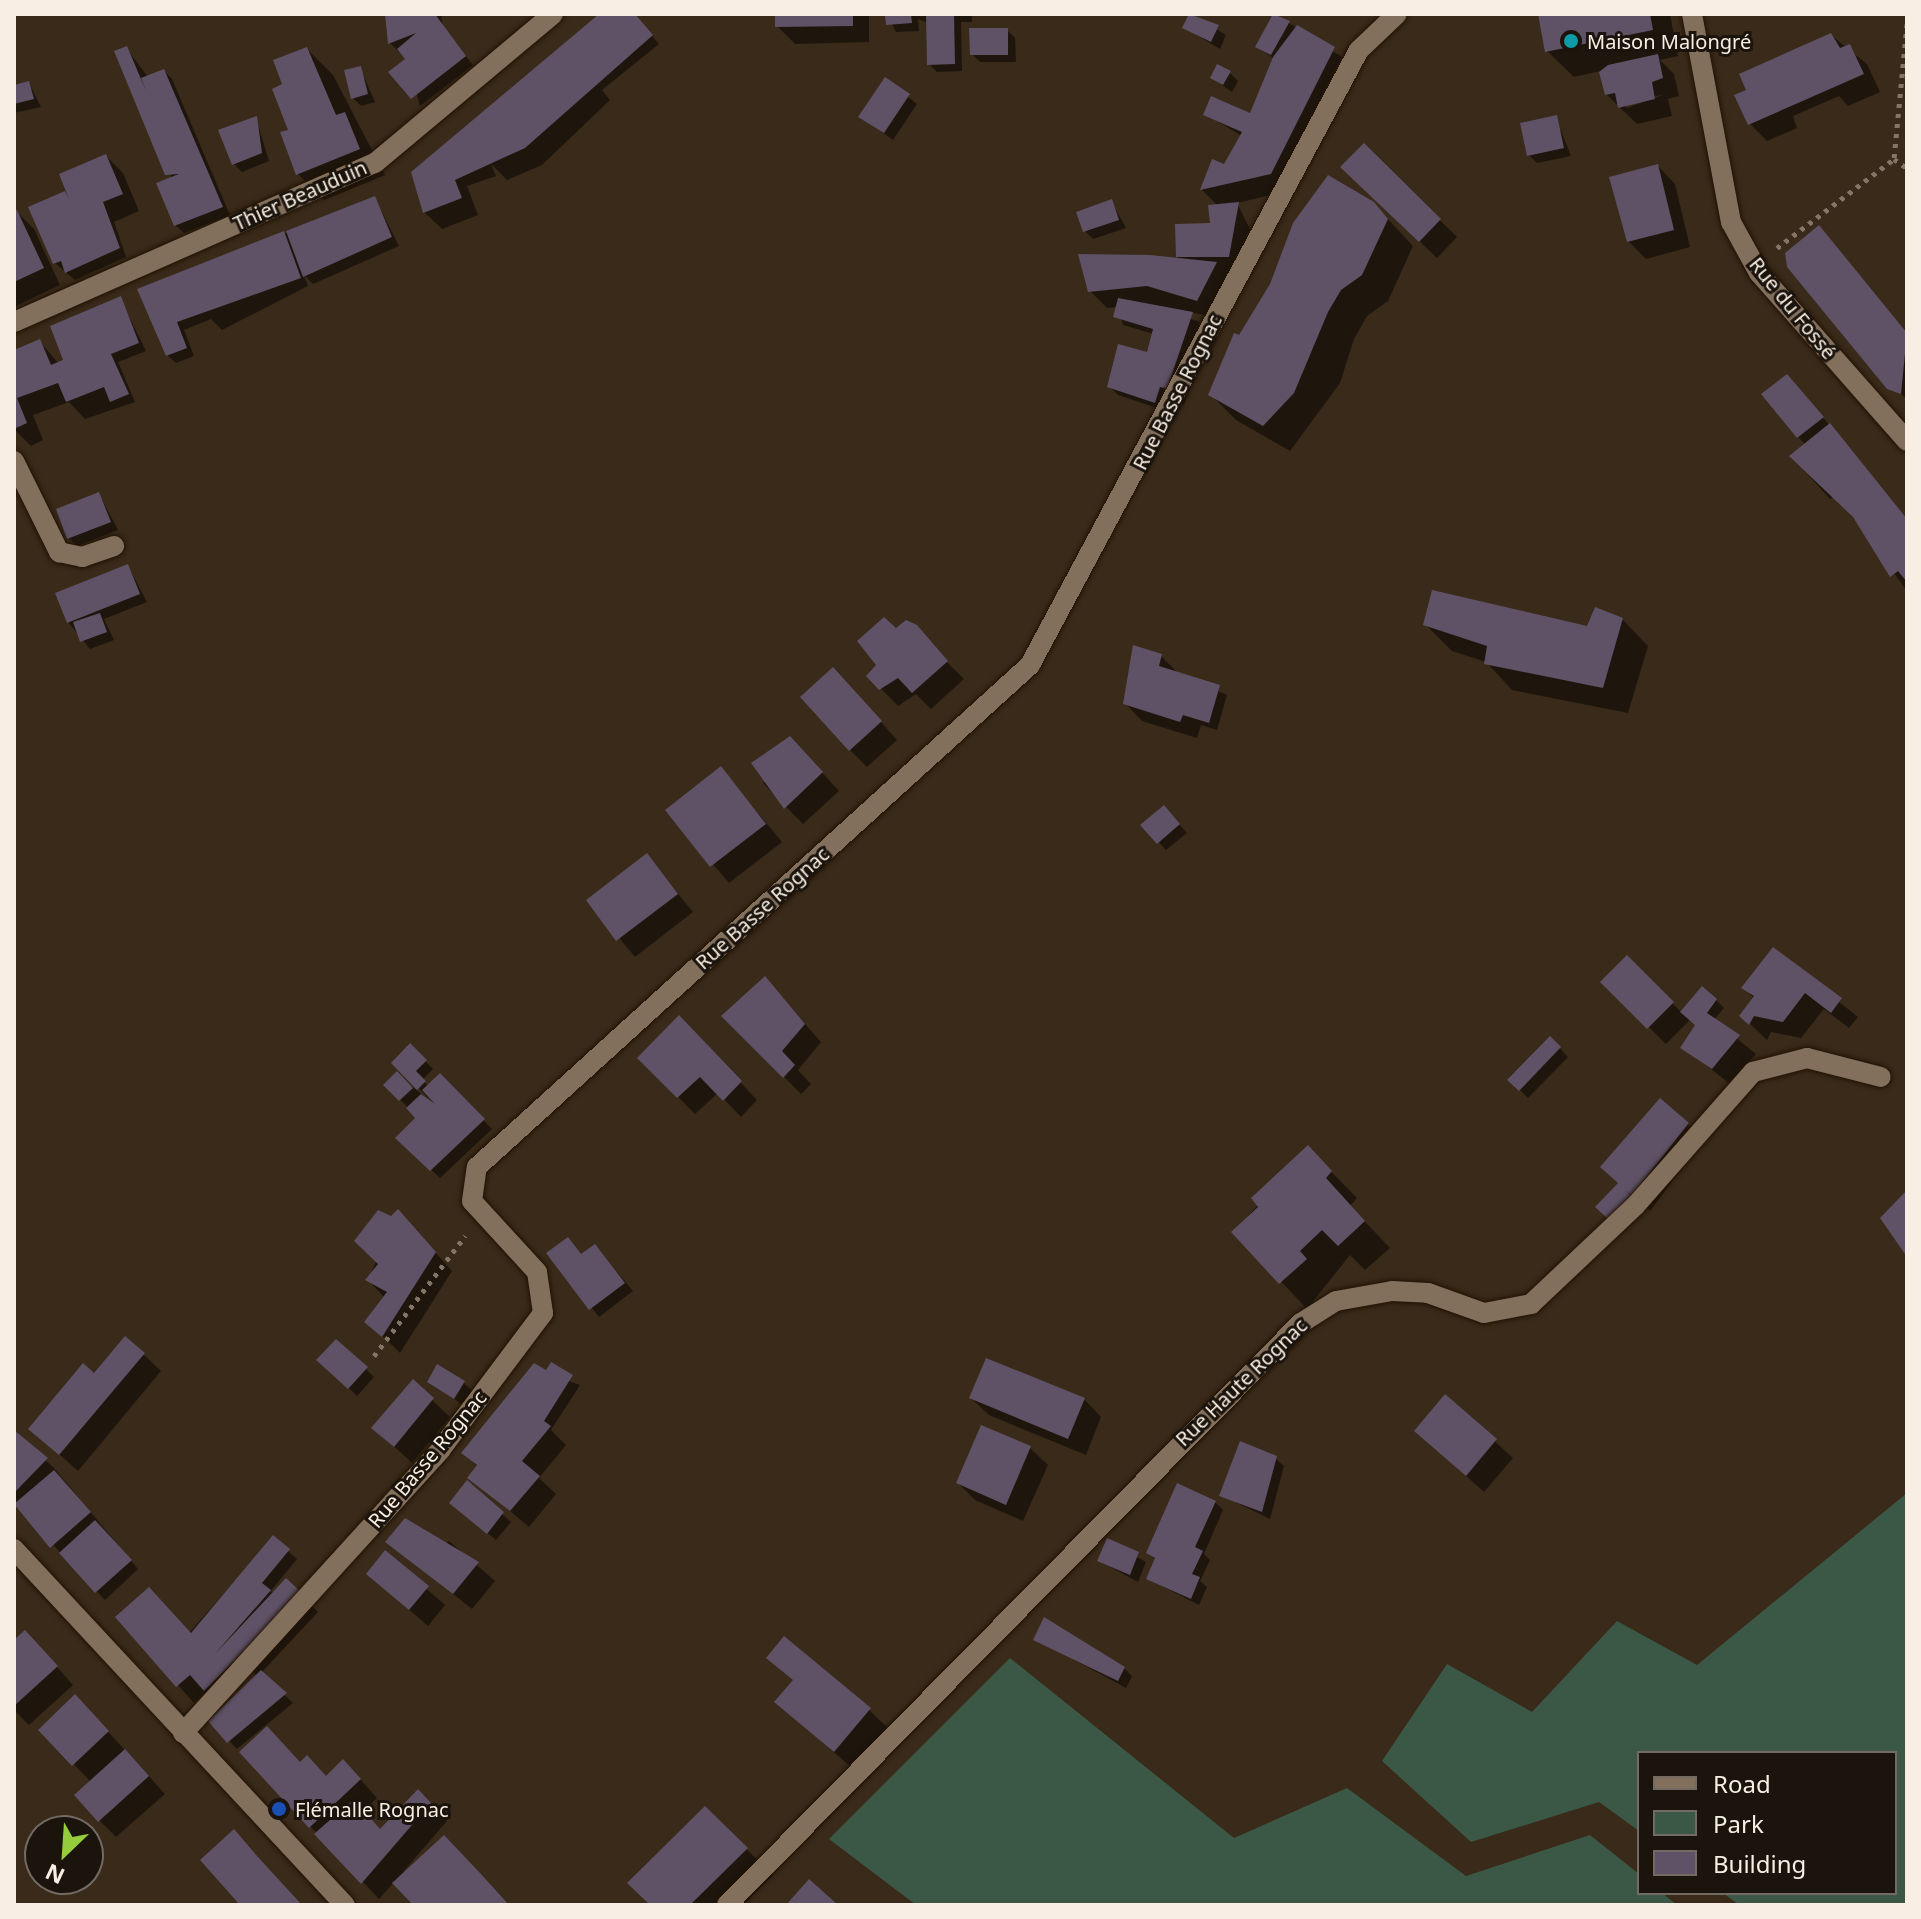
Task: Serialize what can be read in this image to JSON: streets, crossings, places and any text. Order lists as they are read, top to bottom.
{
  "streets": {
    "street": [
      "Thier Beauduin",
      "Rue du Fossé",
      "Rue Basse Rognac",
      "Rue Haute Rognac"
    ]
  },
  "places": ["Maison Malongré", "Flémalle Rognac"],
  "legend": ["Road", "Park", "Building"],
  "north": "bottom left"
}
